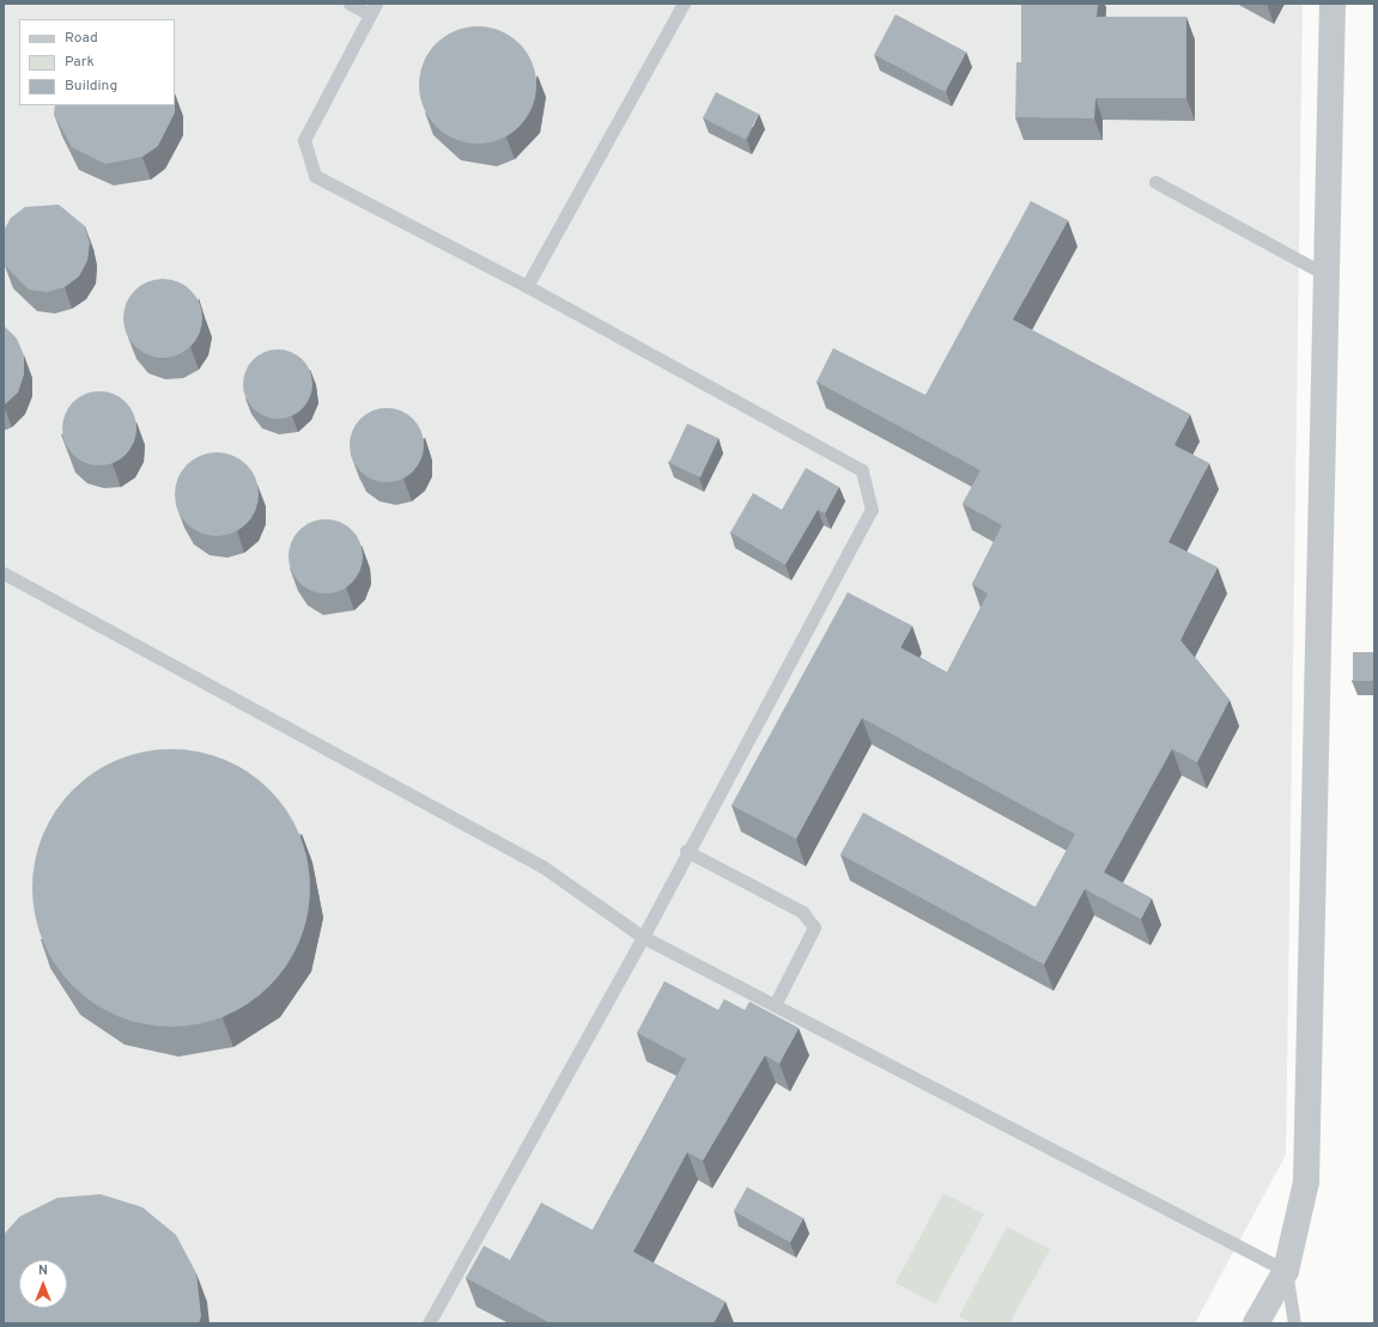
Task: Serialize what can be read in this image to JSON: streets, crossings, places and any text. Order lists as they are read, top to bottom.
{
  "legend": ["Road", "Park", "Building"],
  "north": "top"
}
